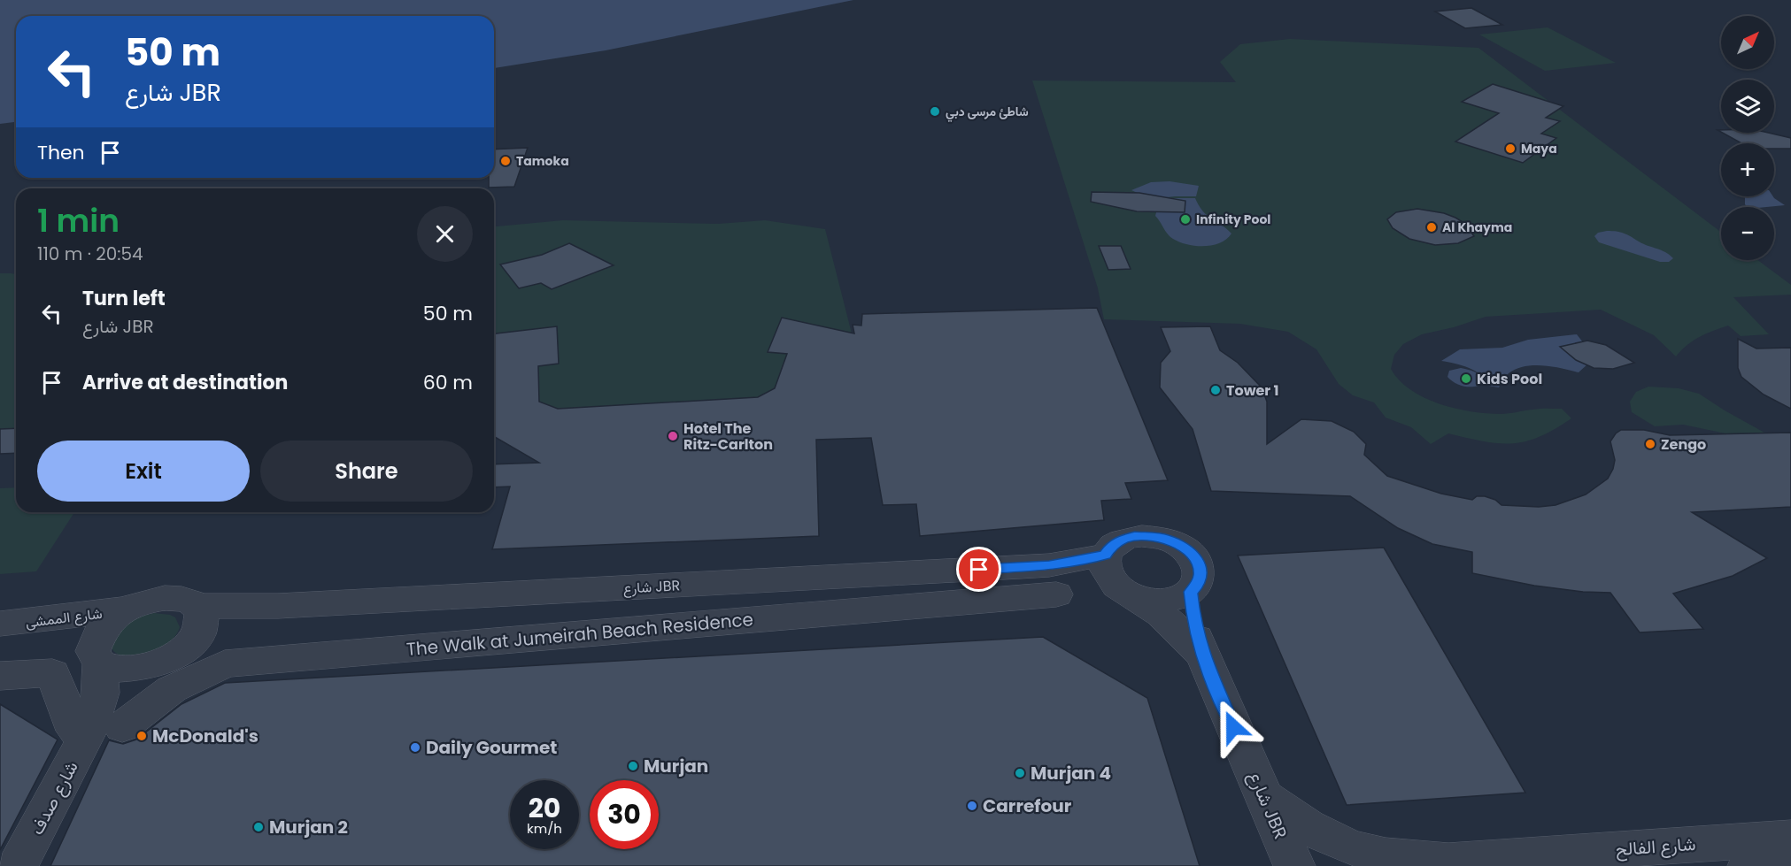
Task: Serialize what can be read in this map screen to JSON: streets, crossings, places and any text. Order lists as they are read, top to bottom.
{
  "streets": {
    "street": [
      "شارع JBR",
      "شارع الممشى",
      "The Walk at Jumeirah Beach Residence",
      "شارع صدف",
      "شارع الفالح"
    ]
  },
  "crossings": [
    ["شارع JBR", "شارع الممشى"],
    ["شارع JBR", "شارع صدف"],
    ["شارع JBR", "شارع الفالح"],
    ["شارع الممشى", "شارع صدف"],
    ["The Walk at Jumeirah Beach Residence", "شارع صدف"]
  ],
  "places": [
    "شاطئ مرسى دبي",
    "Maya",
    "Tamoka",
    "Infinity Pool",
    "Al Khayma",
    "Kids Pool",
    "Tower 1",
    "Hotel The Ritz-Carlton",
    "Zengo",
    "McDonald's",
    "Daily Gourmet",
    "Murjan",
    "Murjan 4",
    "Carrefour",
    "Murjan 2"
  ],
  "north": "top right",
  "page": {
    "map_buttons": ["+", "−"],
    "turn": ["50 m", "شارع JBR"],
    "then": "Then",
    "heading": ["1 min", "110 m · 20:54"],
    "list": [
      {
        "name": "Turn left",
        "note": "شارع JBR",
        "value": "50 m"
      },
      {
        "name": "Arrive at destination",
        "value": "60 m"
      }
    ],
    "buttons": ["Exit", "Share"],
    "speed": "20 km/h",
    "limit": "30"
  }
}
